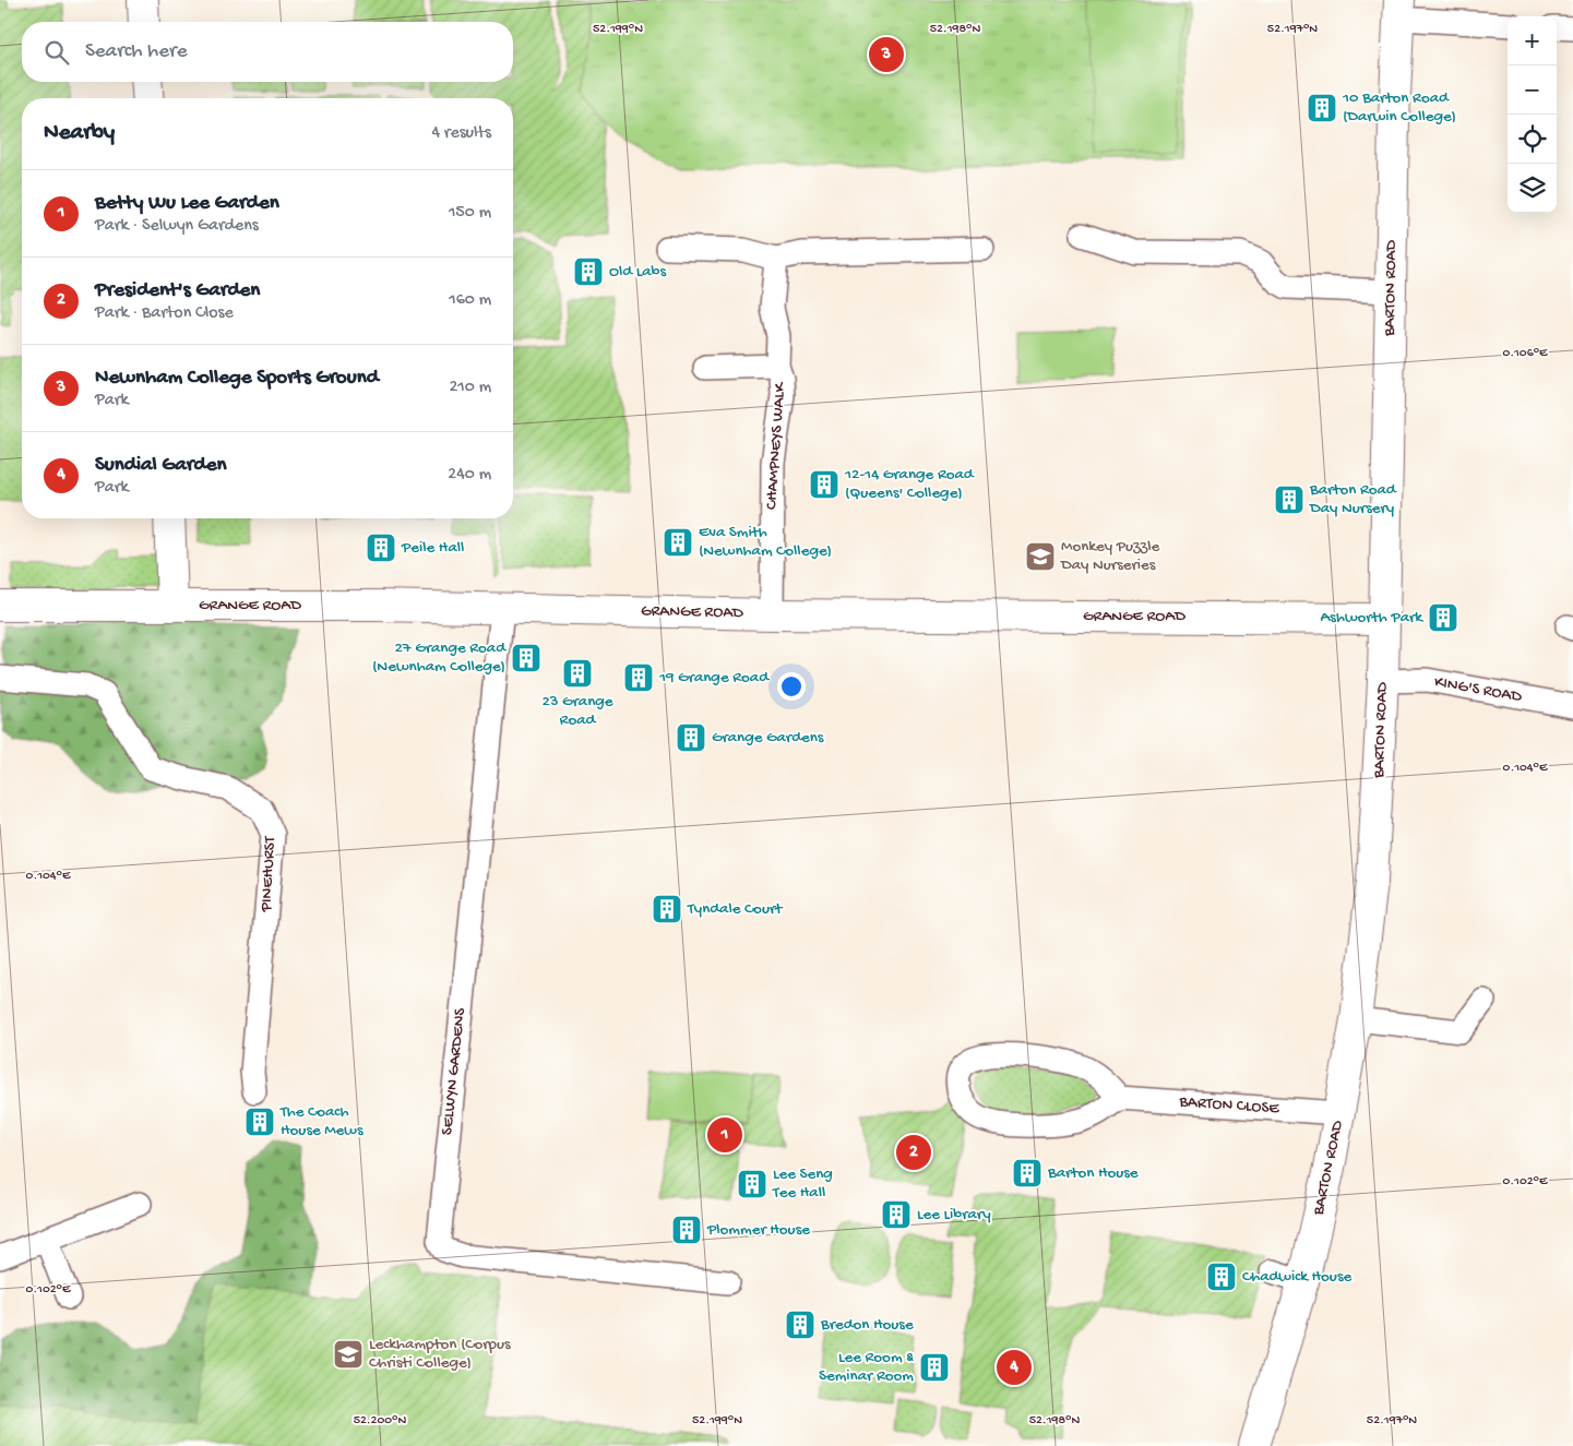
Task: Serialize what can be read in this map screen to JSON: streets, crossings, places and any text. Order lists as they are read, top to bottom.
{
  "streets": {
    "street": [
      "BARTON ROAD",
      "CHAMPNEYS WALK",
      "GRANGE ROAD",
      "KING'S ROAD",
      "PINEHURST",
      "SELWYN GARDENS",
      "BARTON CLOSE"
    ]
  },
  "crossings": [
    ["BARTON ROAD", "GRANGE ROAD"],
    ["BARTON ROAD", "KING'S ROAD"],
    ["BARTON ROAD", "BARTON CLOSE"],
    ["CHAMPNEYS WALK", "GRANGE ROAD"],
    ["GRANGE ROAD", "SELWYN GARDENS"]
  ],
  "places": {
    "building": [
      "10 Barton Road (Darwin College)",
      "Old Labs",
      "12-14 Grange Road (Queens' College)",
      "Barton Road Day Nursery",
      "Eva Smith (Newnham College)",
      "Peile Hall",
      "Ashworth Park",
      "27 Grange Road (Newnham College)",
      "23 Grange Road",
      "19 Grange Road",
      "Grange Gardens",
      "Tyndale Court",
      "The Coach House Mews",
      "Barton House",
      "Lee Seng Tee Hall",
      "Lee Library",
      "Plommer House",
      "Chadwick House",
      "Bredon House",
      "Lee Room & Seminar Room"
    ],
    "school or university": ["Monkey Puzzle Day Nurseries", "Leckhampton (Corpus Christi College)"]
  },
  "page": {
    "map_buttons": ["+", "−"],
    "search": "Search here",
    "pins": [
      "3",
      "1",
      "2",
      "4"
    ],
    "heading": ["Nearby", "4 results"],
    "list": [
      {
        "mark": "1",
        "name": "Betty Wu Lee Garden",
        "note": "Park · Selwyn Gardens",
        "value": "150 m"
      },
      {
        "mark": "2",
        "name": "President's Garden",
        "note": "Park · Barton Close",
        "value": "160 m"
      },
      {
        "mark": "3",
        "name": "Newnham College Sports Ground",
        "note": "Park",
        "value": "210 m"
      },
      {
        "mark": "4",
        "name": "Sundial Garden",
        "note": "Park",
        "value": "240 m"
      }
    ]
  },
  "coordinates": [
    "52.199°N",
    "52.198°N",
    "52.197°N",
    "0.106°E",
    "0.104°E",
    "0.102°E",
    "52.200°N"
  ]
}
